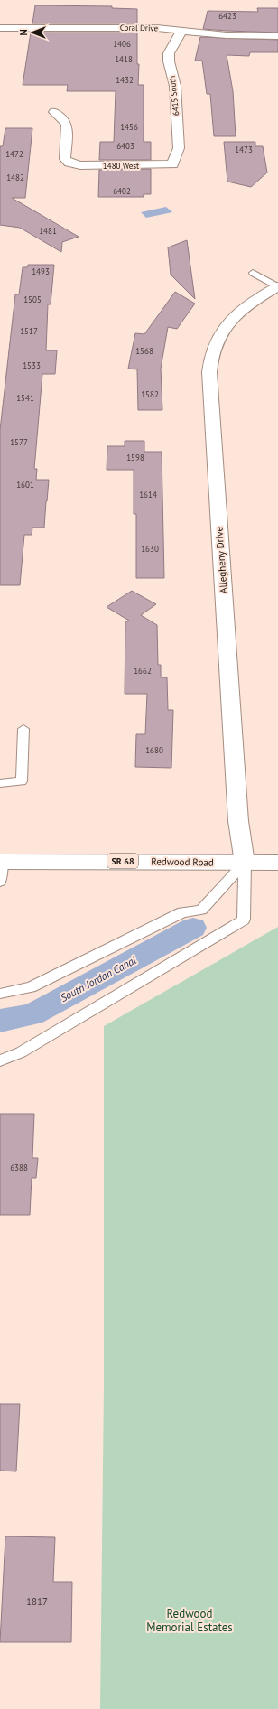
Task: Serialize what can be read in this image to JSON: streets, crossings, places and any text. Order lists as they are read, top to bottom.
{
  "streets": {
    "street": [
      "Coral Drive",
      "6415 South",
      "1480 West",
      "Allegheny Drive",
      "SR 68",
      "Redwood Road"
    ]
  },
  "crossings": [
    ["Coral Drive", "6415 South"],
    ["6415 South", "1480 West"],
    ["Allegheny Drive", "Redwood Road"]
  ],
  "water": ["South Jordan Canal"],
  "parks": ["Redwood Memorial Estates"],
  "house_numbers": [
    "6423",
    "1406",
    "1418",
    "1432",
    "1456",
    "6403",
    "1473",
    "1472",
    "1482",
    "6402",
    "1481",
    "1493",
    "1505",
    "1517",
    "1568",
    "1533",
    "1582",
    "1541",
    "1577",
    "1598",
    "1601",
    "1614",
    "1630",
    "1662",
    "1680",
    "6388",
    "1817"
  ],
  "north": "left"
}
